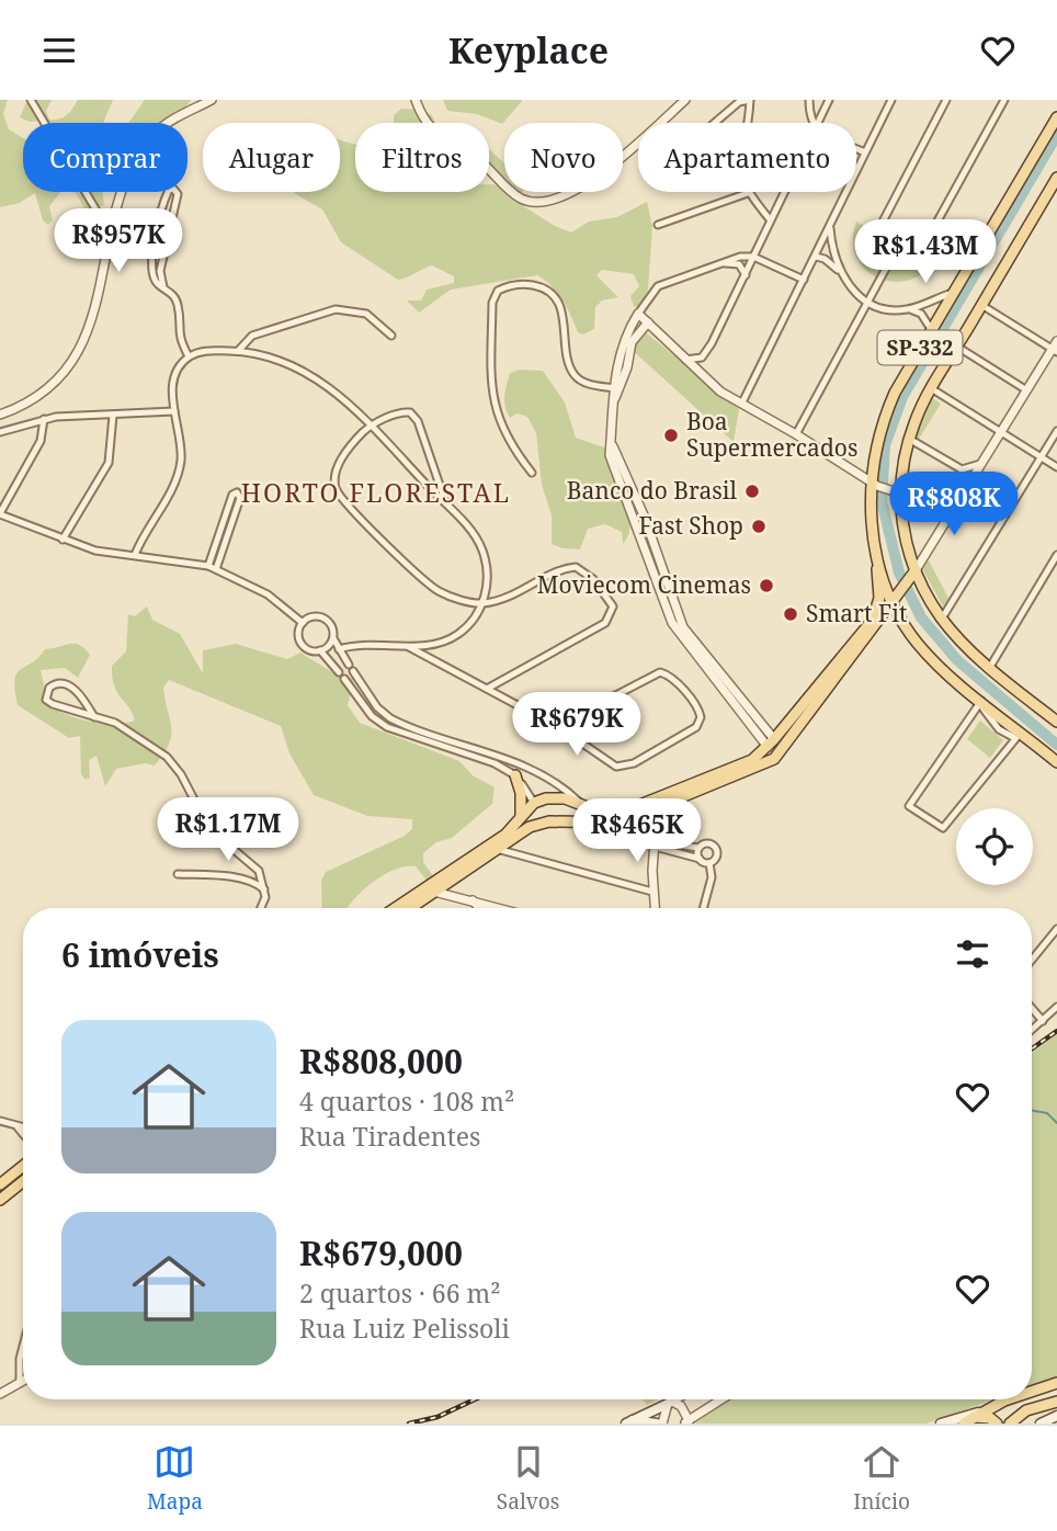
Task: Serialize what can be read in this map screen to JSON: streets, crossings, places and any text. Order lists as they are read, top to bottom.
{
  "streets": {
    "main road": ["SP-332"]
  },
  "districts": ["HORTO FLORESTAL"],
  "places": [
    "Boa Supermercados",
    "Banco do Brasil",
    "Fast Shop",
    "Moviecom Cinemas",
    "Smart Fit"
  ],
  "page": {
    "header": "Keyplace",
    "chip": [
      "Comprar",
      "Alugar",
      "Filtros",
      "Novo",
      "Apartamento"
    ],
    "price": [
      "R$957K",
      "R$1.43M",
      "R$808K",
      "R$679K",
      "R$1.17M",
      "R$465K"
    ],
    "heading": "6 imóveis",
    "list": [
      {
        "name": "R$808,000",
        "note": "4 quartos · 108 m² · Rua Tiradentes"
      },
      {
        "name": "R$679,000",
        "note": "2 quartos · 66 m² · Rua Luiz Pelissoli"
      }
    ],
    "tabs": ["Mapa", "Salvos", "Início"]
  }
}
